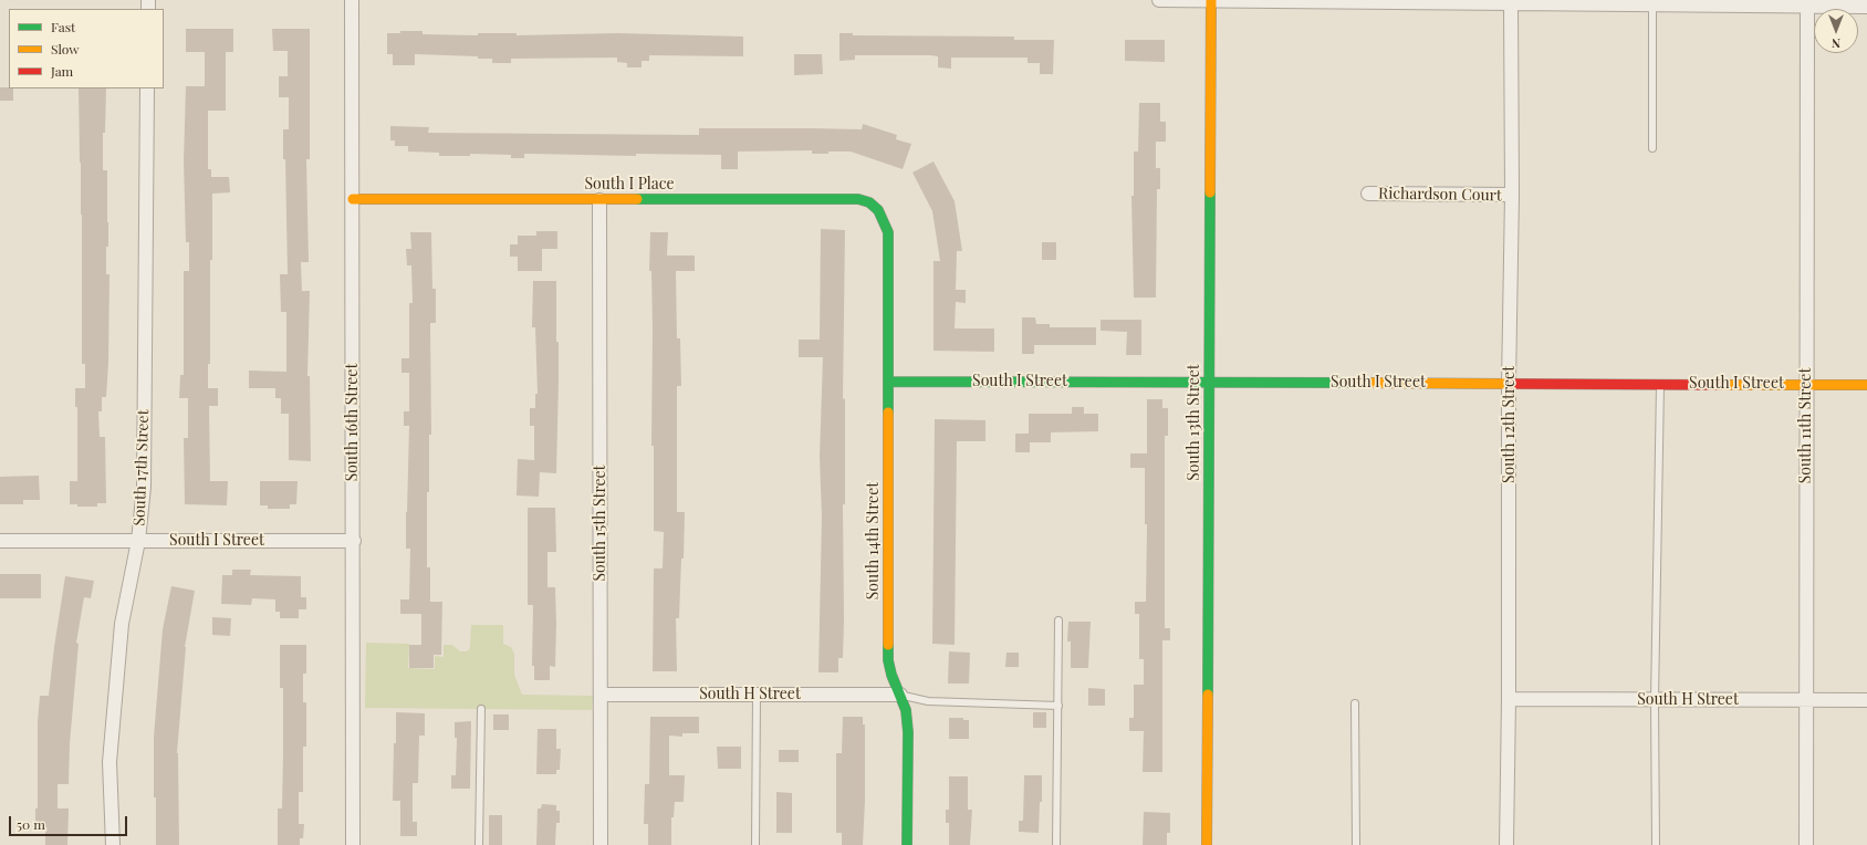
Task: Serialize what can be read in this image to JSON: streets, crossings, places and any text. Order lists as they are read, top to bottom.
{
  "streets": {
    "street": [
      "South I Place",
      "Richardson Court",
      "South I Street",
      "South 16th Street",
      "South 13th Street",
      "South 12th Street",
      "South 11th Street",
      "South 17th Street",
      "South 15th Street",
      "South 14th Street",
      "South H Street"
    ]
  },
  "crossings": [
    ["South I Place", "South 16th Street"],
    ["South I Place", "South 15th Street"],
    ["South I Place", "South 14th Street"],
    ["Richardson Court", "South 12th Street"],
    ["South I Street", "South 16th Street"],
    ["South I Street", "South 13th Street"],
    ["South I Street", "South 12th Street"],
    ["South I Street", "South 11th Street"],
    ["South I Street", "South 17th Street"],
    ["South I Street", "South 14th Street"],
    ["South 12th Street", "South H Street"],
    ["South 11th Street", "South H Street"],
    ["South 15th Street", "South H Street"],
    ["South 14th Street", "South H Street"]
  ],
  "legend": ["Fast", "Slow", "Jam"],
  "scale_bar": "50 m",
  "north": "bottom"
}
